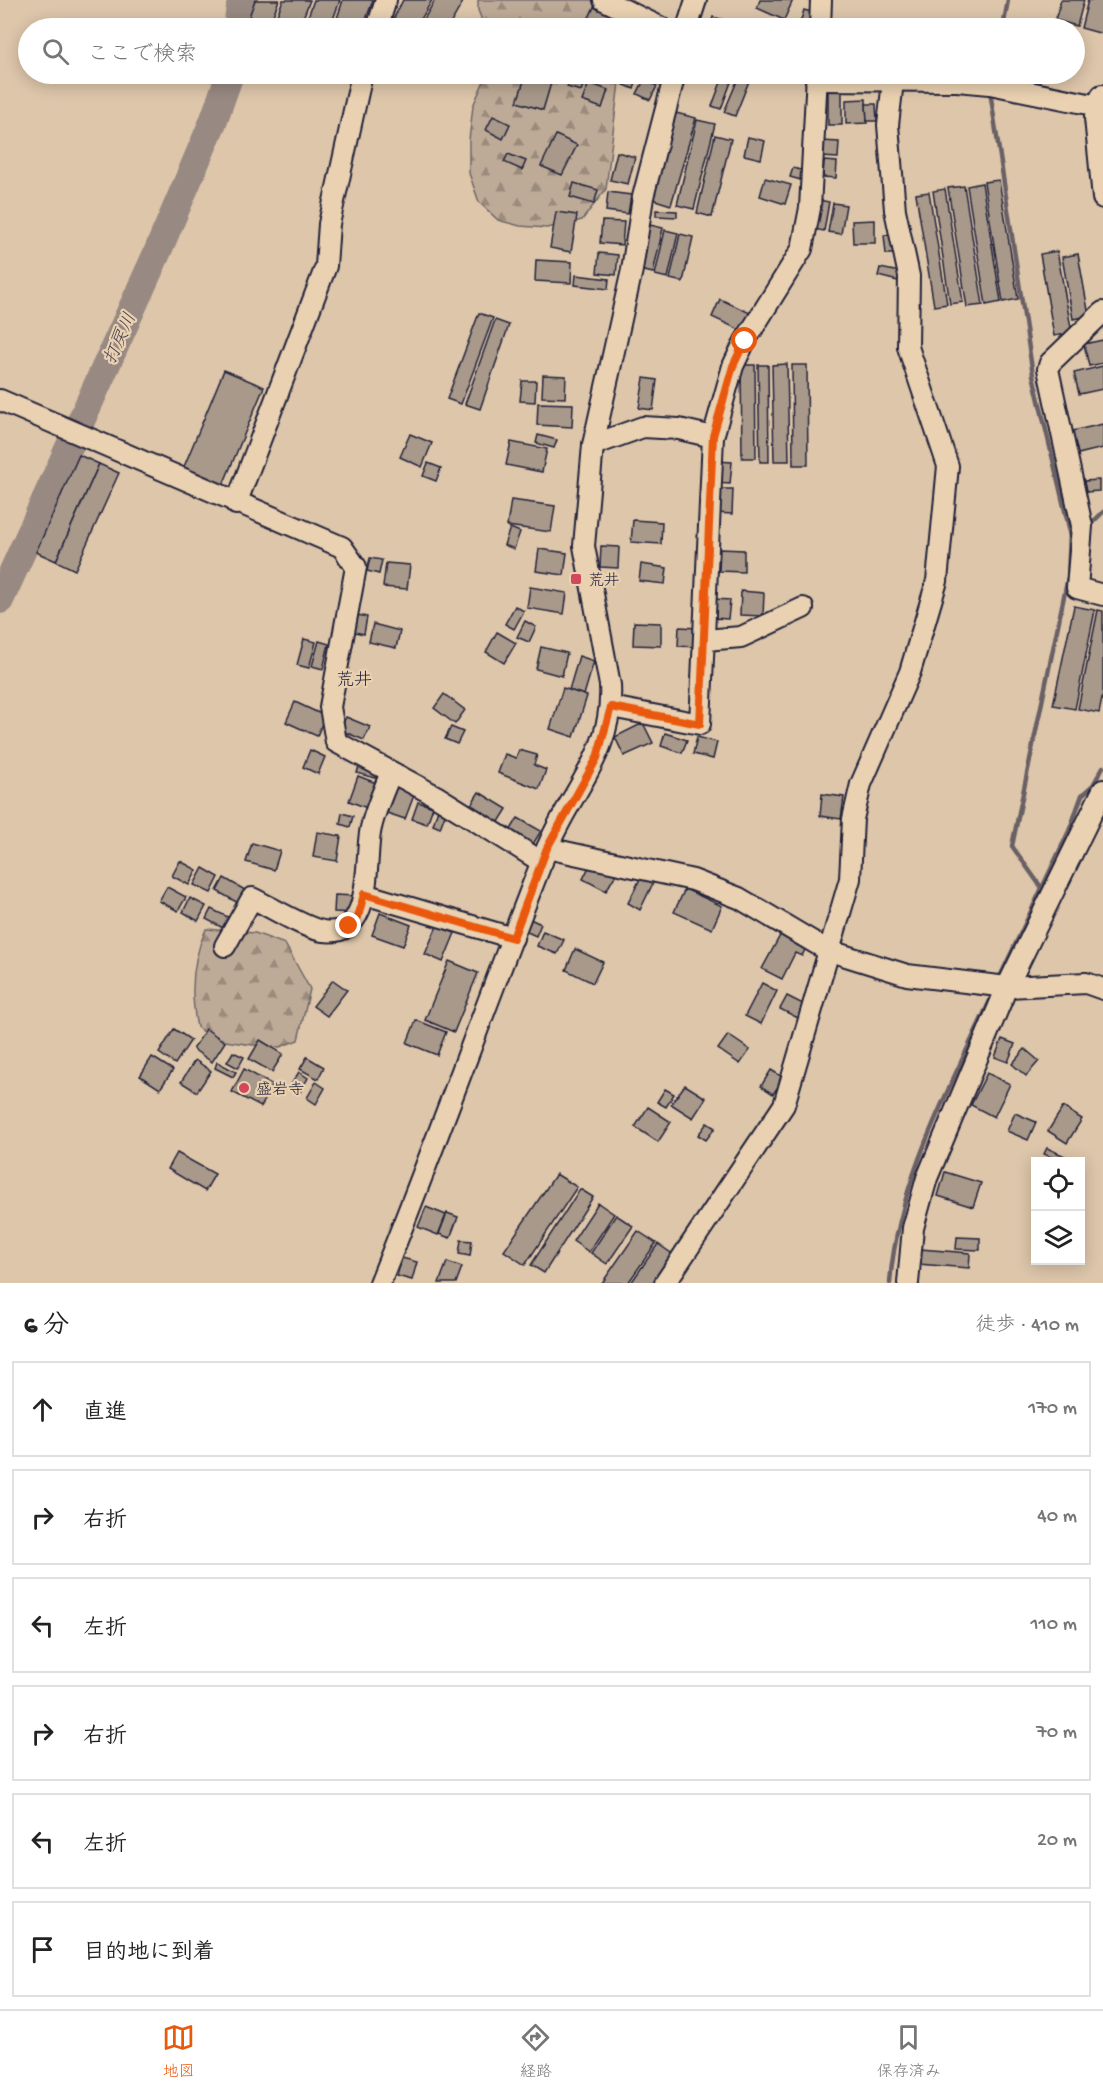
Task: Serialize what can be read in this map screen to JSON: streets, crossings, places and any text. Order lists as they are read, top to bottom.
{
  "districts": ["荒井"],
  "water": ["打戻川"],
  "places": {
    "transit": ["荒井"],
    "other": ["盛岩寺"]
  },
  "page": {
    "search": "ここで検索",
    "heading": ["6 分", "徒歩 · 410 m"],
    "list": [
      ["直進", "170 m"],
      ["右折", "40 m"],
      ["左折", "110 m"],
      ["右折", "70 m"],
      ["左折", "20 m"],
      "目的地に到着"
    ],
    "nav": ["地図", "経路", "保存済み"]
  }
}
